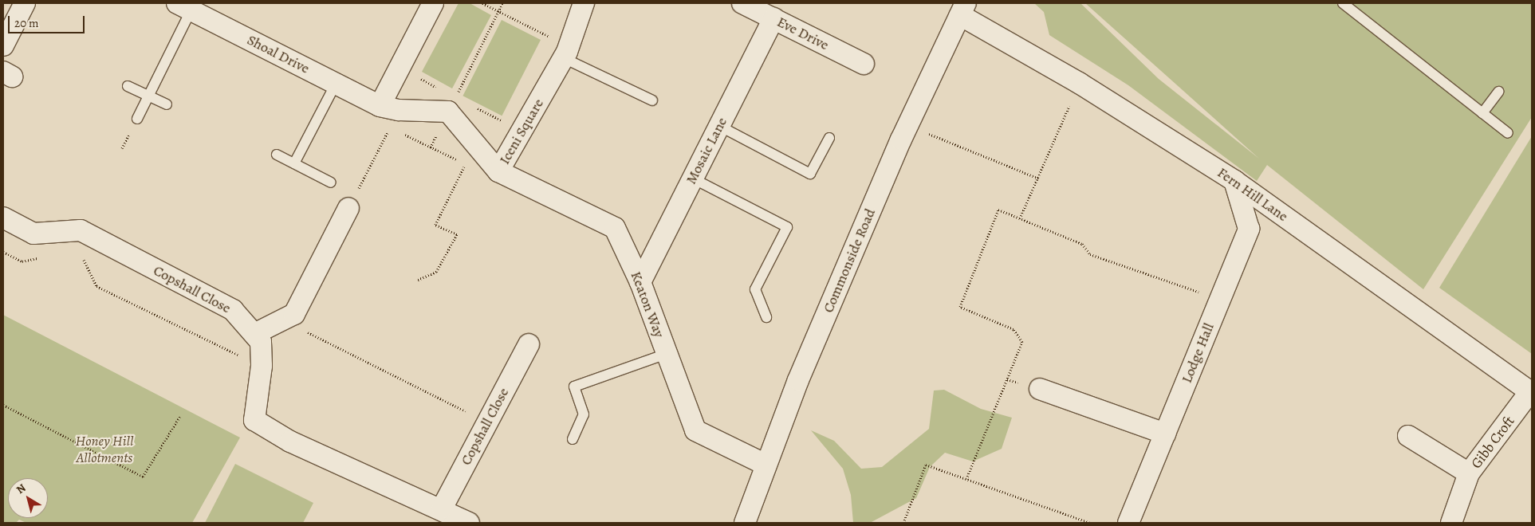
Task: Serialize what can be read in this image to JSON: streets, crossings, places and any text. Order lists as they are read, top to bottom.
{
  "streets": {
    "street": [
      "Eve Drive",
      "Shoal Drive",
      "Iceni Square",
      "Mosaic Lane",
      "Fern Hill Lane",
      "Commonside Road",
      "Copshall Close",
      "Keaton Way",
      "Lodge Hall",
      "Gibb Croft"
    ]
  },
  "crossings": [
    ["Eve Drive", "Mosaic Lane"],
    ["Iceni Square", "Keaton Way"],
    ["Mosaic Lane", "Keaton Way"],
    ["Fern Hill Lane", "Commonside Road"],
    ["Fern Hill Lane", "Lodge Hall"],
    ["Fern Hill Lane", "Gibb Croft"],
    ["Commonside Road", "Keaton Way"]
  ],
  "parks": ["Honey Hill Allotments"],
  "scale_bar": "20 m",
  "north": "top left"
}
